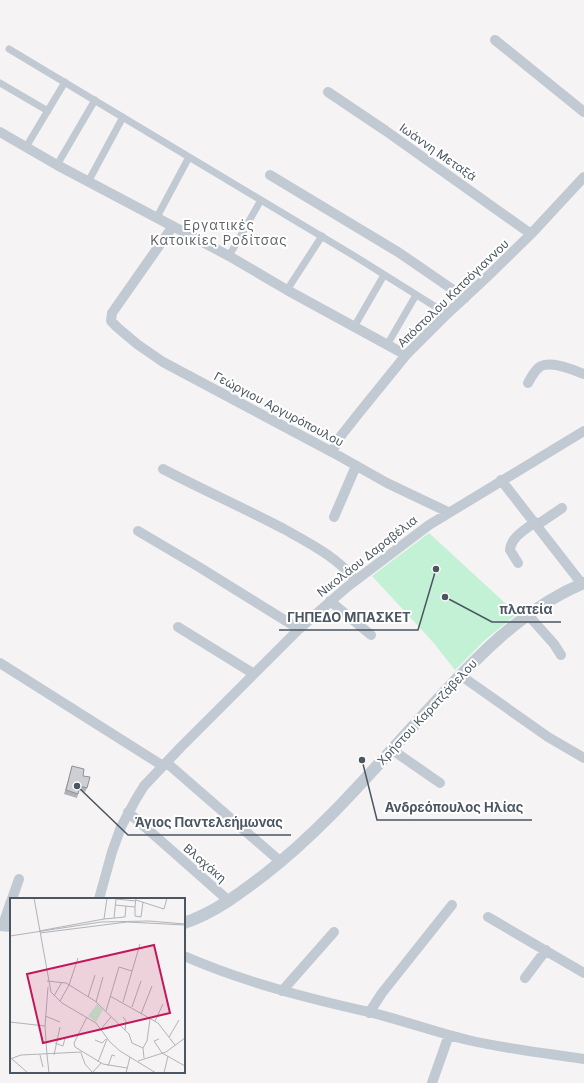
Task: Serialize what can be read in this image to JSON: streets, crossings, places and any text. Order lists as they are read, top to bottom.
{
  "streets": {
    "street": [
      "Ιωάννη Μεταξά",
      "Απόστολου Κατσόγιαννου",
      "Γεώργιου Αργυρόπουλου",
      "Νικολάου Δαραβέλια",
      "Χρήστου Καρατζάβελου",
      "Βλαχάκη"
    ]
  },
  "crossings": [
    ["Ιωάννη Μεταξά", "Απόστολου Κατσόγιαννου"],
    ["Απόστολου Κατσόγιαννου", "Γεώργιου Αργυρόπουλου"],
    ["Γεώργιου Αργυρόπουλου", "Νικολάου Δαραβέλια"],
    ["Νικολάου Δαραβέλια", "Βλαχάκη"],
    ["Χρήστου Καρατζάβελου", "Βλαχάκη"]
  ],
  "districts": ["Εργατικές Κατοικίες Ροδίτσας"],
  "places": [
    "ΓΗΠΕΔΟ ΜΠΑΣΚΕΤ",
    "πλατεία",
    "Ανδρεόπουλος Ηλίας",
    "Άγιος Παντελεήμωνας"
  ]
}
